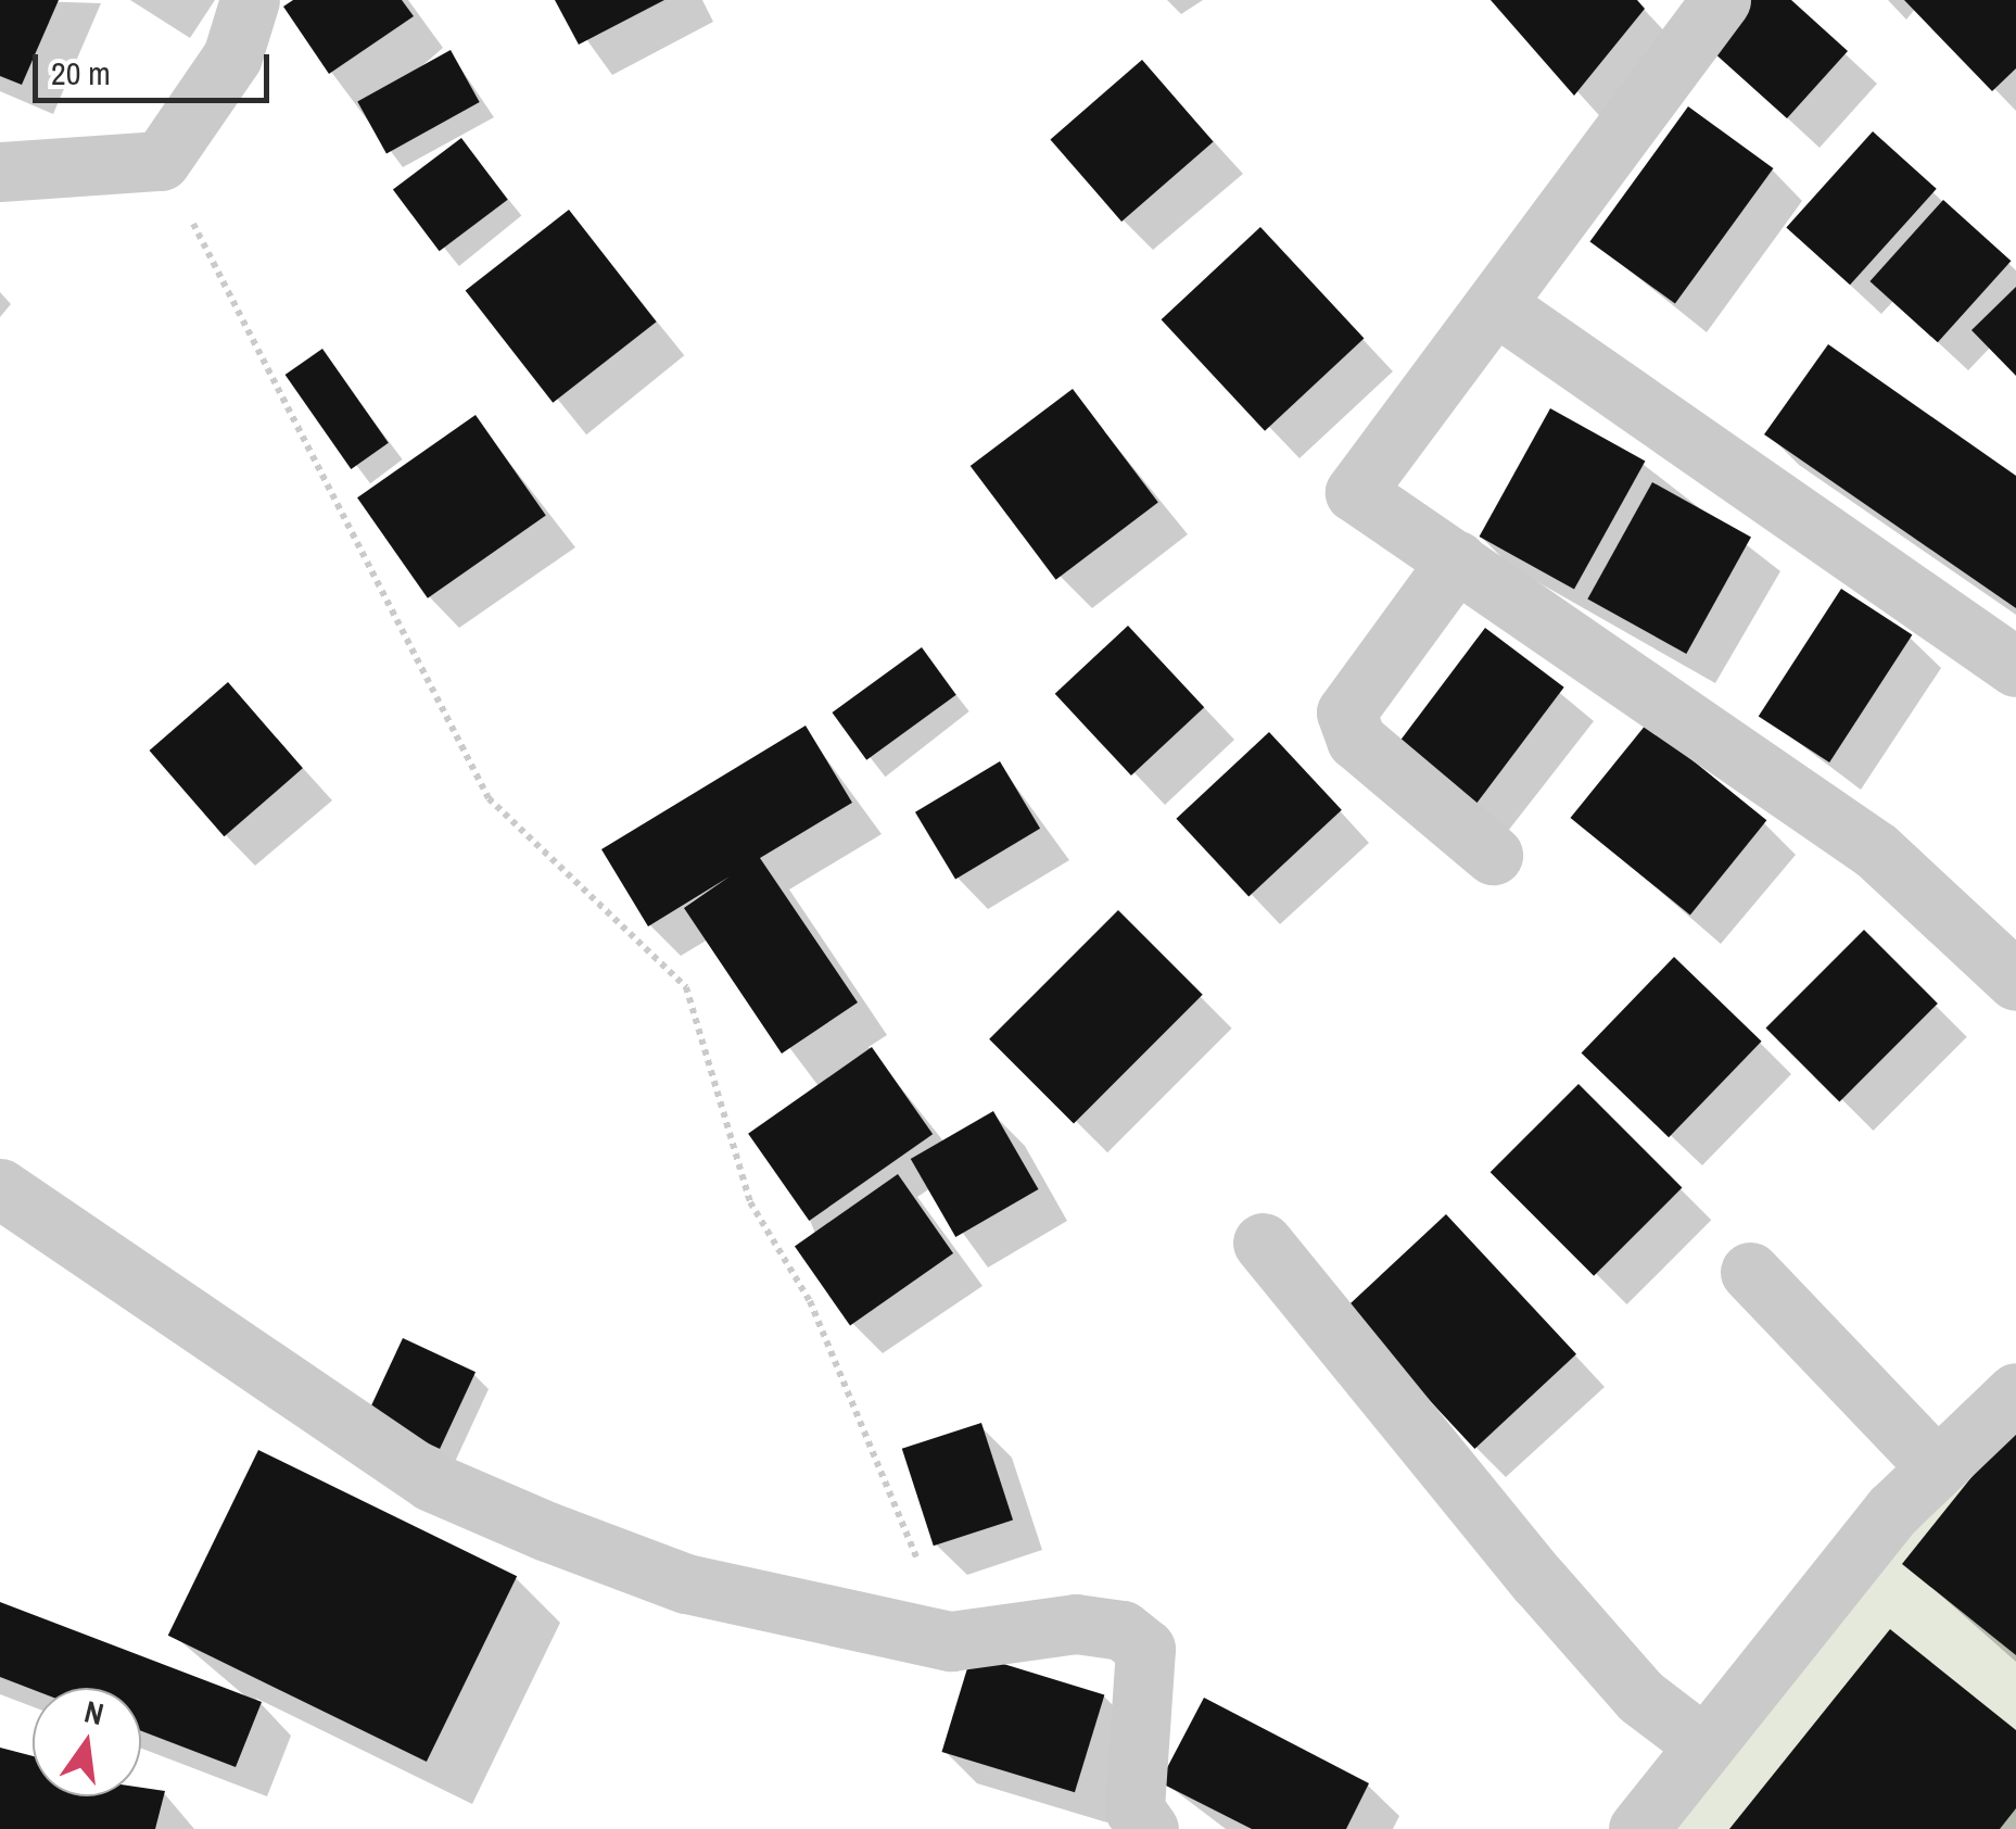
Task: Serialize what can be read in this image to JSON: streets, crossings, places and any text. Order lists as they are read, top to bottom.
{
  "scale_bar": "20 m",
  "north": "top"
}
